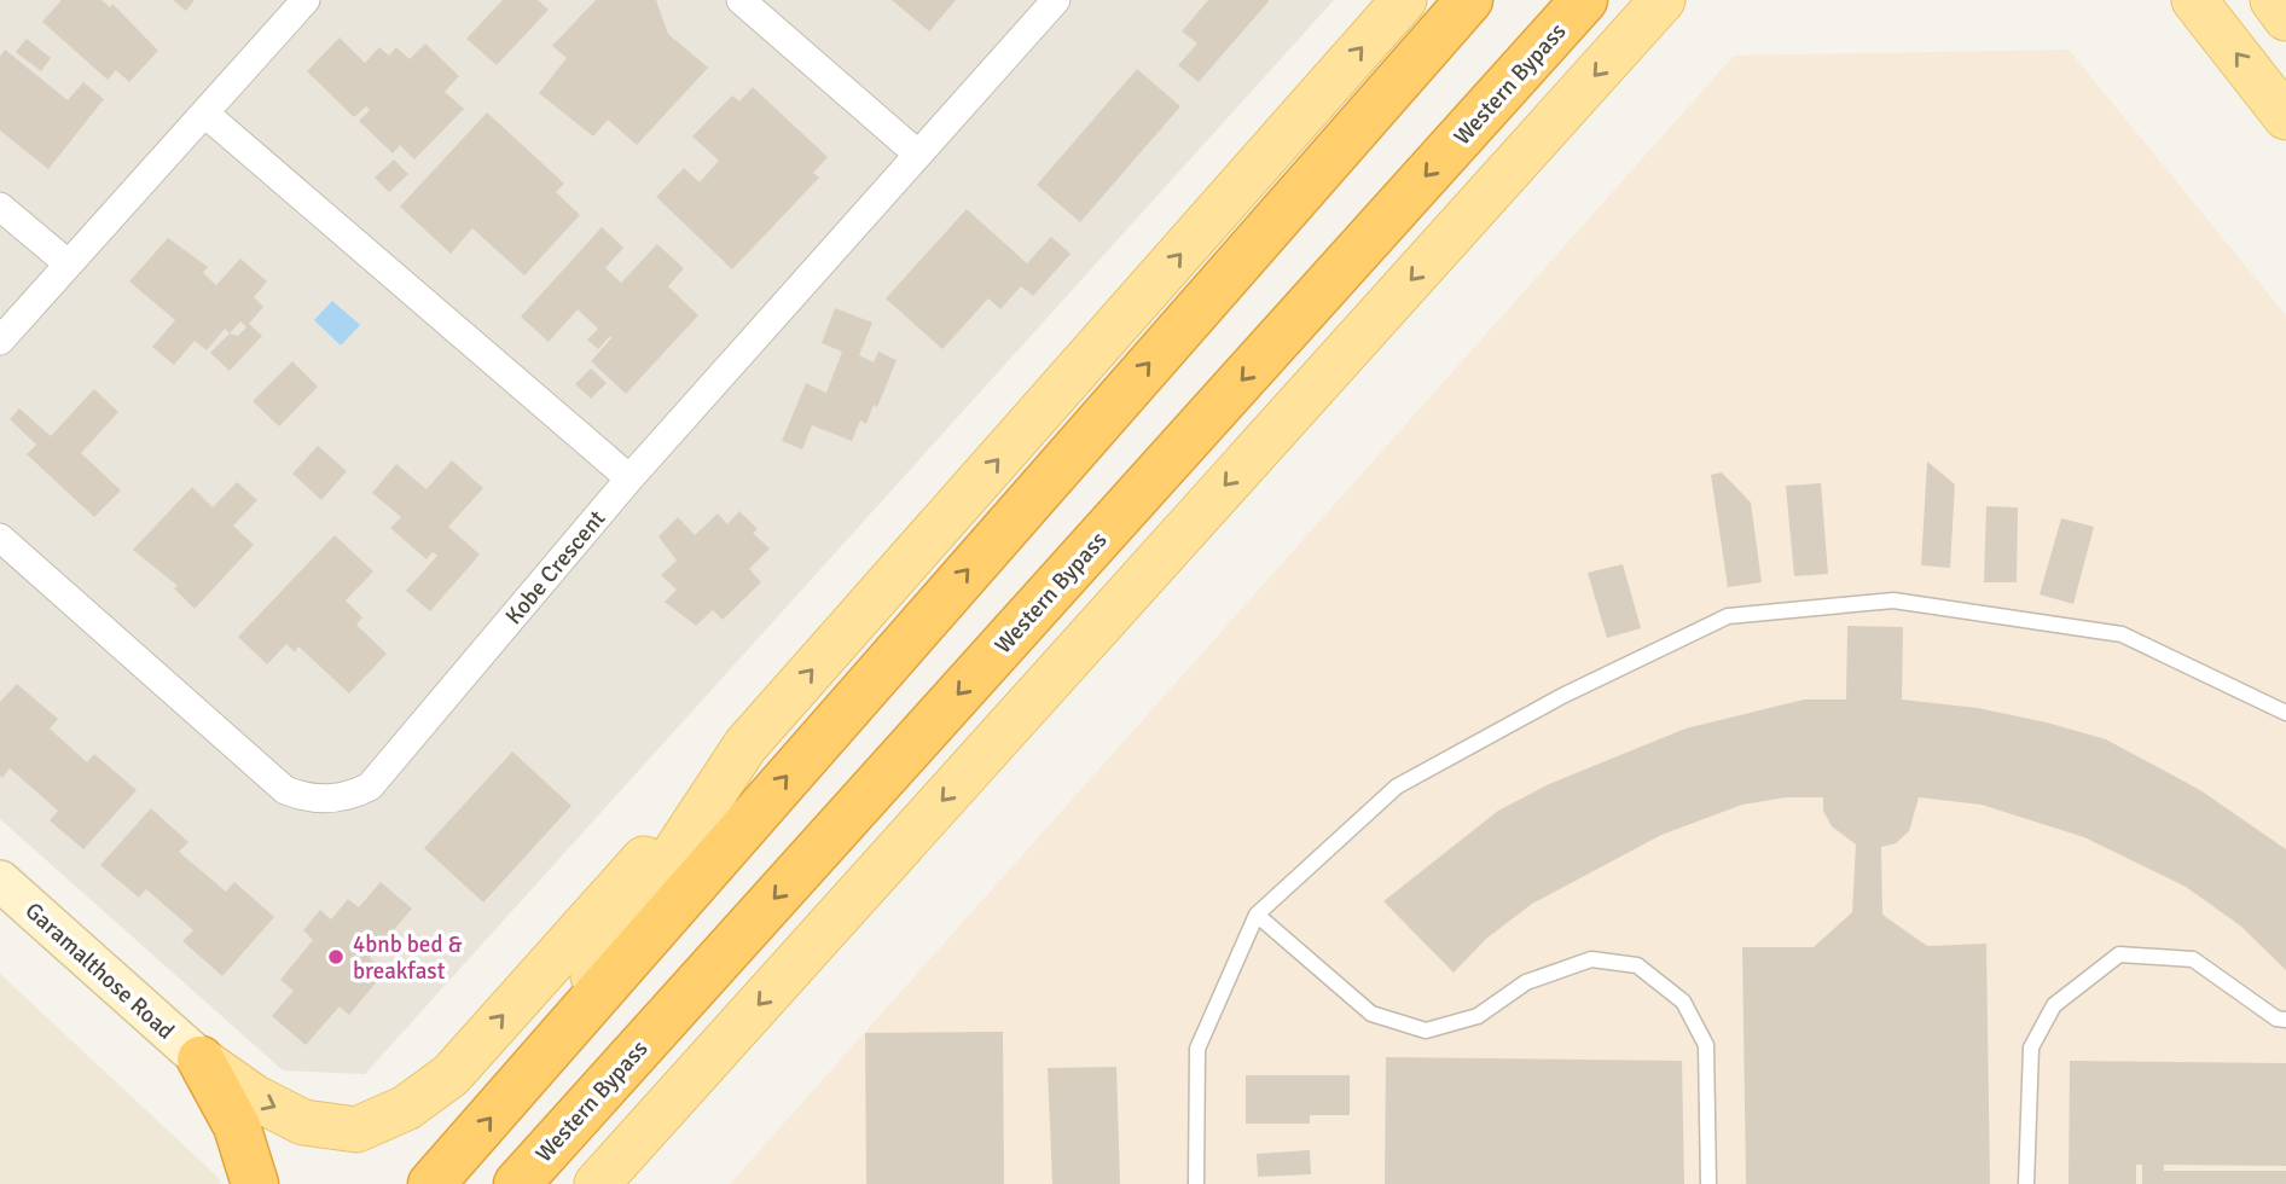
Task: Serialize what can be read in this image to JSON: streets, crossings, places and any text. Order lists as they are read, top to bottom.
{
  "streets": {
    "highway": ["Western Bypass"],
    "street": ["Kobe Crescent", "Garamalthose Road"]
  },
  "places": ["4bnb bed & breakfast"]
}
